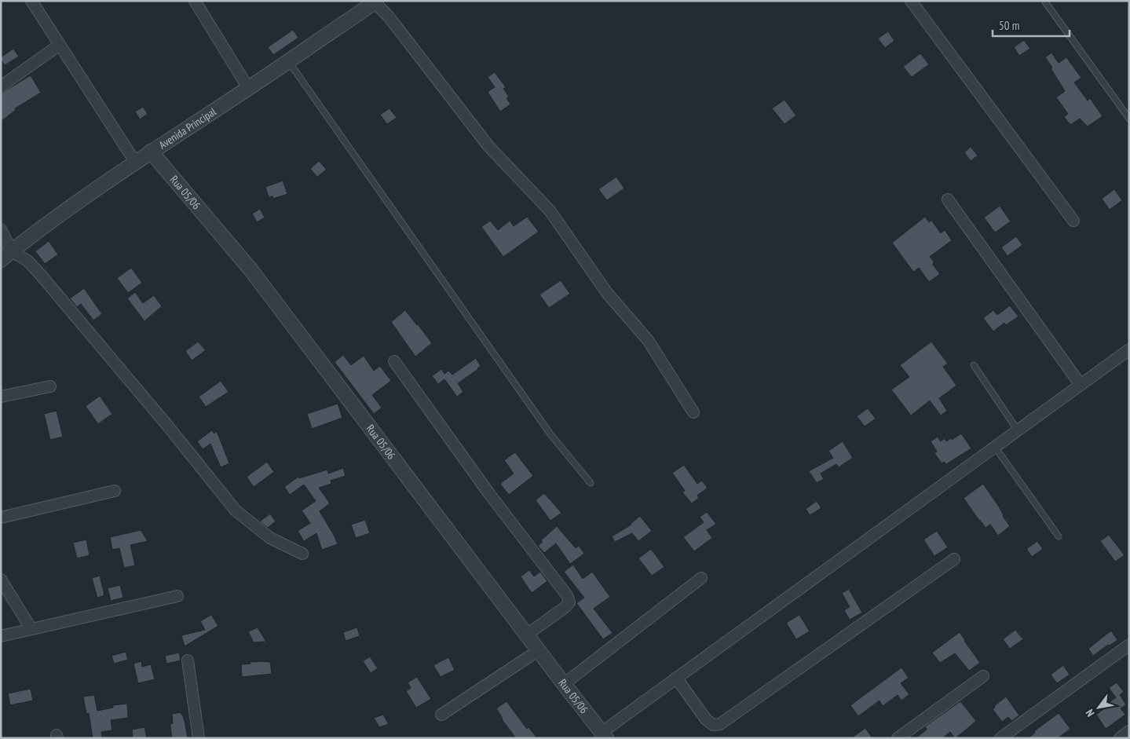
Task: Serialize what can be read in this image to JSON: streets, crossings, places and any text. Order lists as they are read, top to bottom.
{
  "streets": {
    "street": ["Avenida Principal", "Rua 05/06"]
  },
  "crossings": [
    ["Avenida Principal", "Rua 05/06"]
  ],
  "scale_bar": "50 m",
  "north": "bottom left"
}
